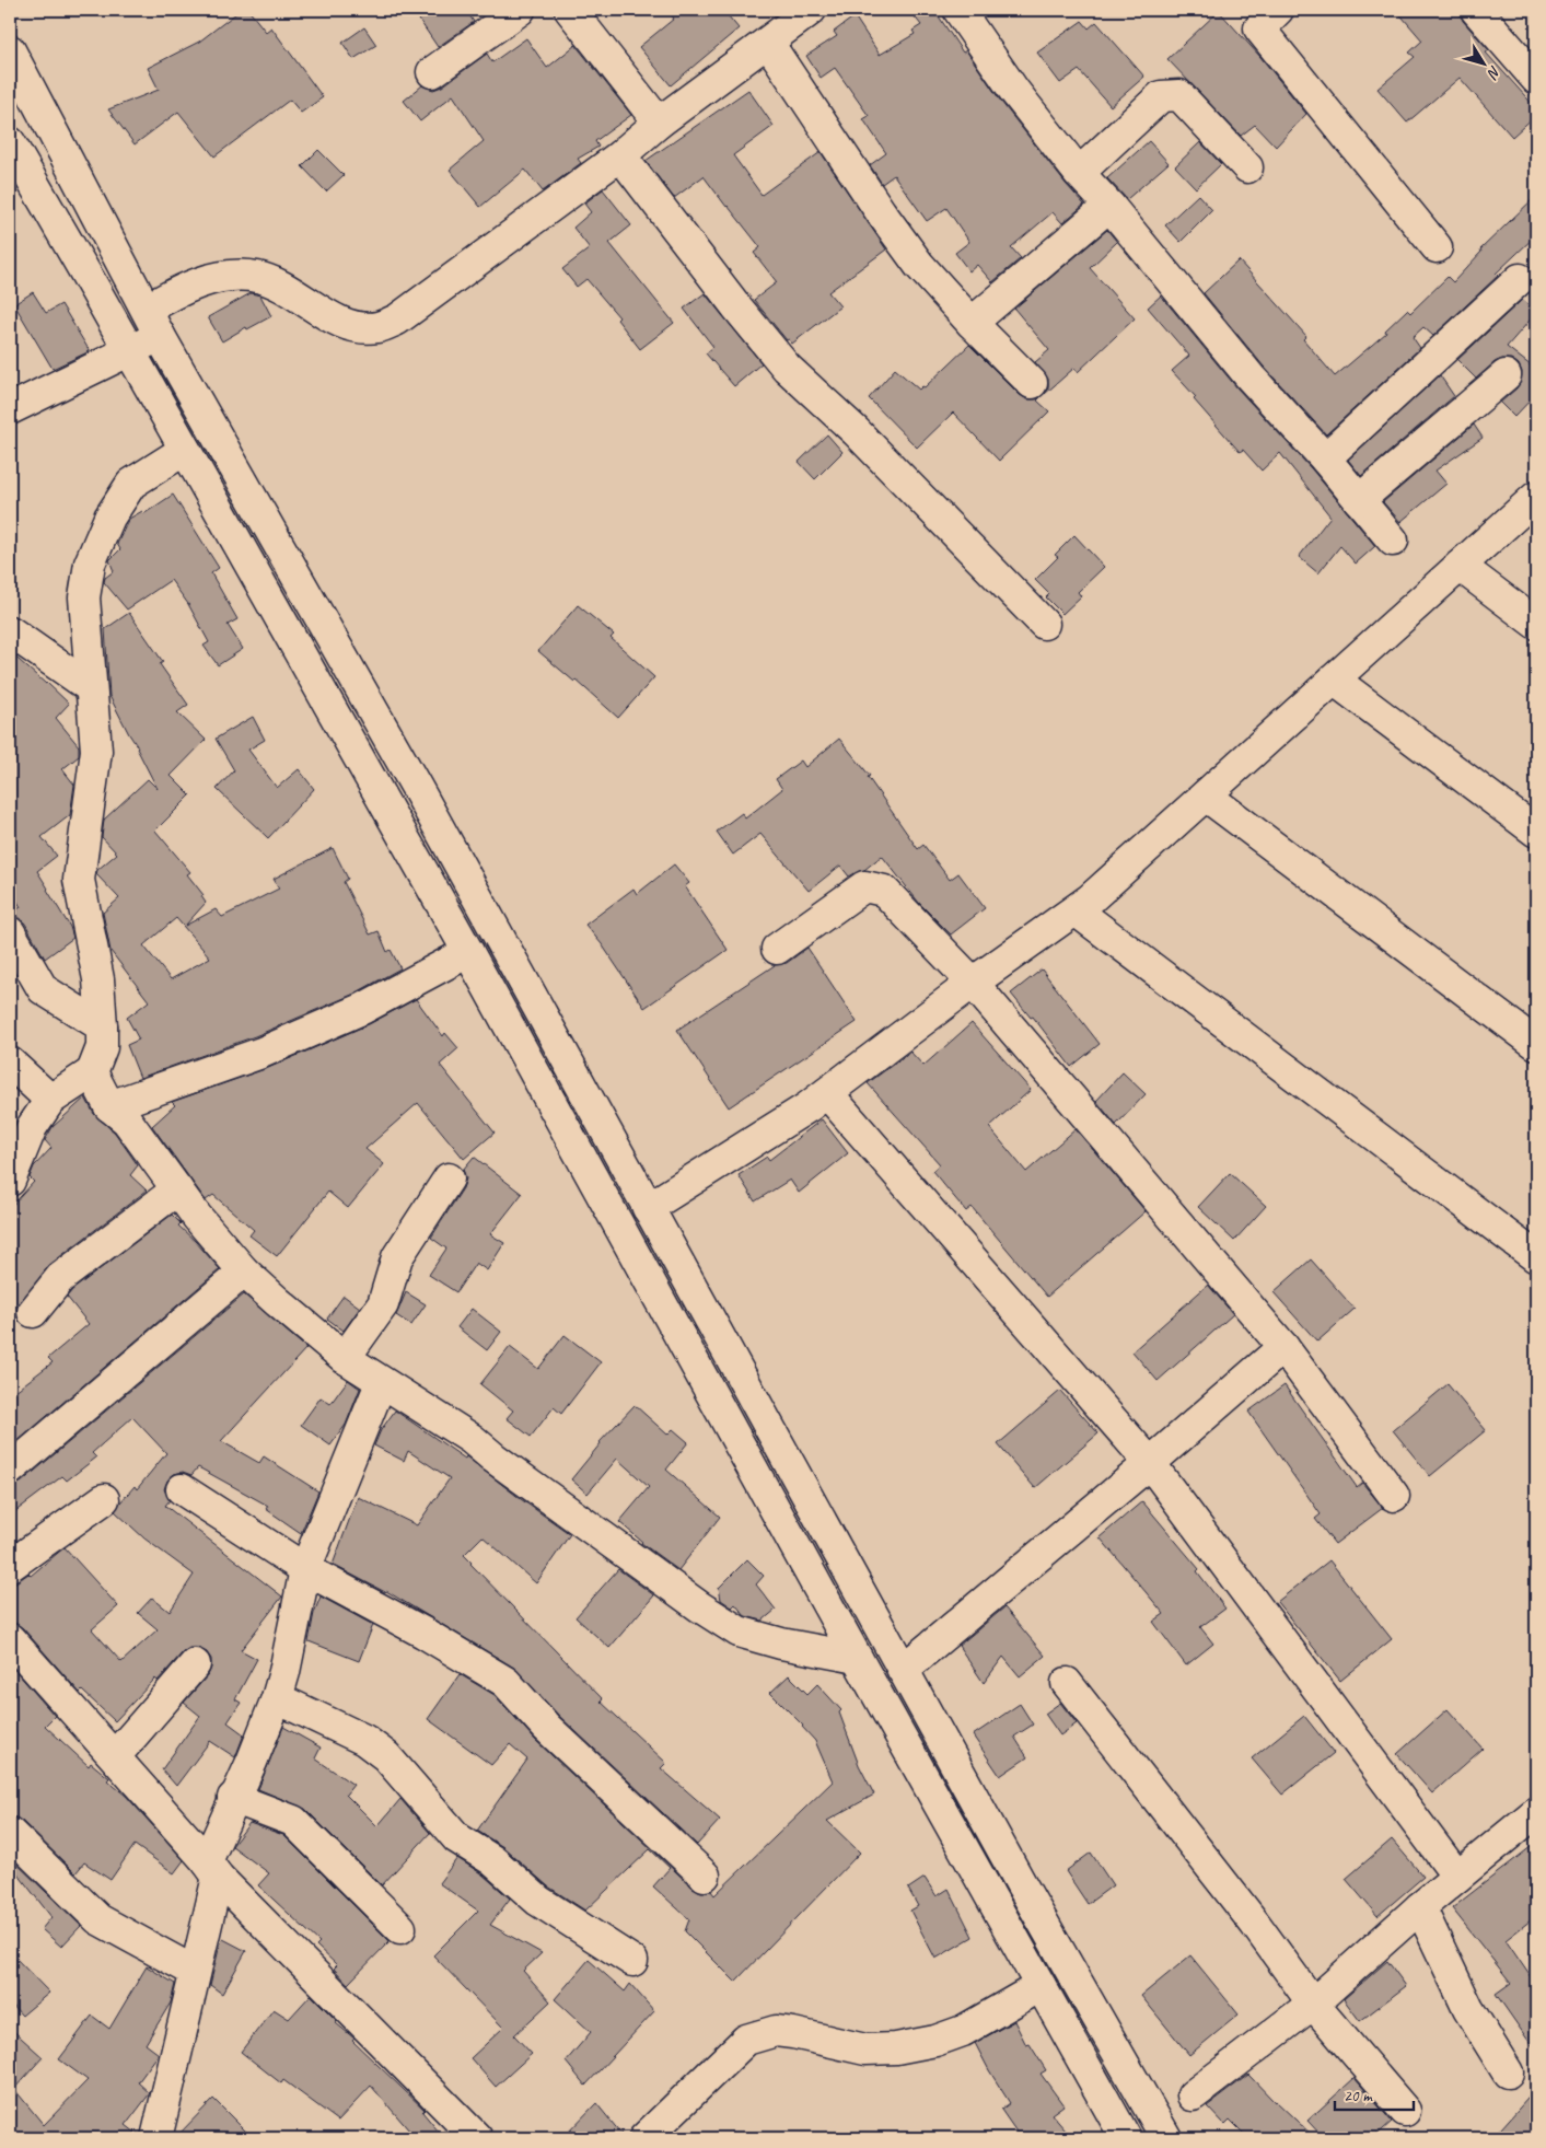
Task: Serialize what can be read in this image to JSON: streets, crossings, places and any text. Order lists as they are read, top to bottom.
{
  "scale_bar": "20 m",
  "north": "bottom right"
}
